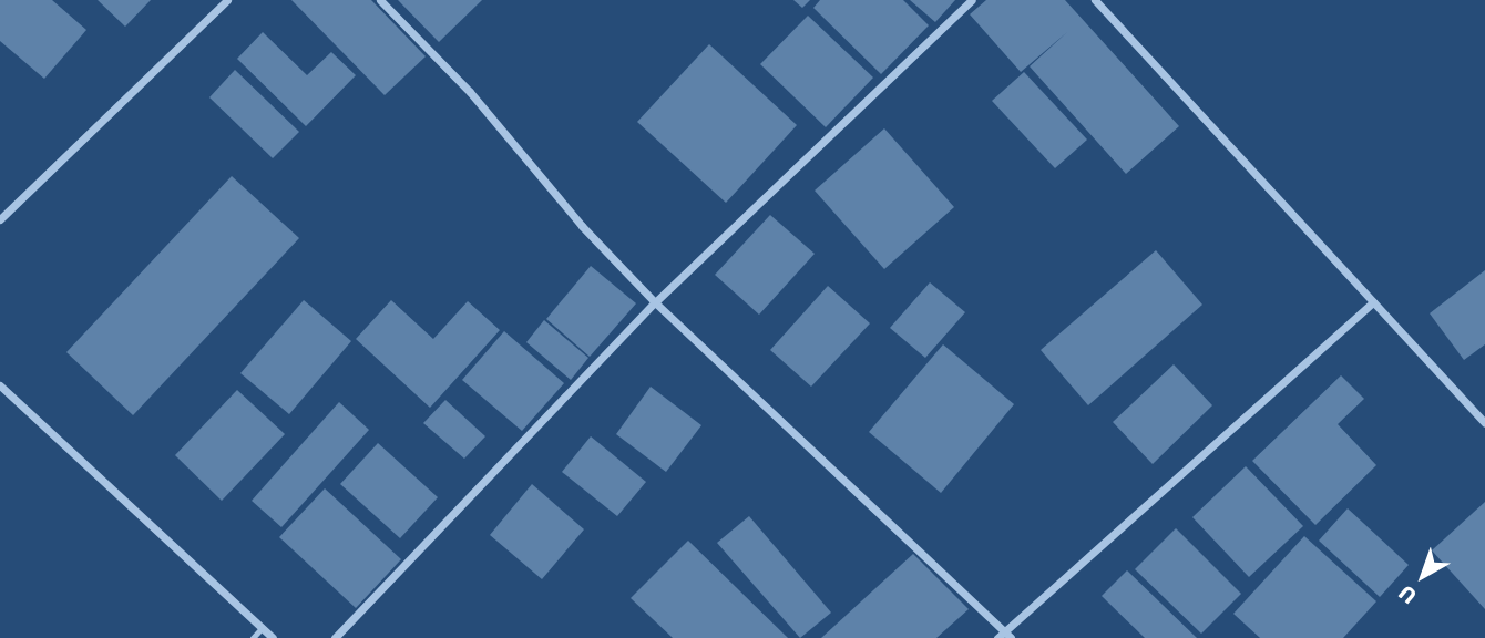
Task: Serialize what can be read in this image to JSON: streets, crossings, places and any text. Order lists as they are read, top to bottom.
{
  "north": "bottom left"
}
